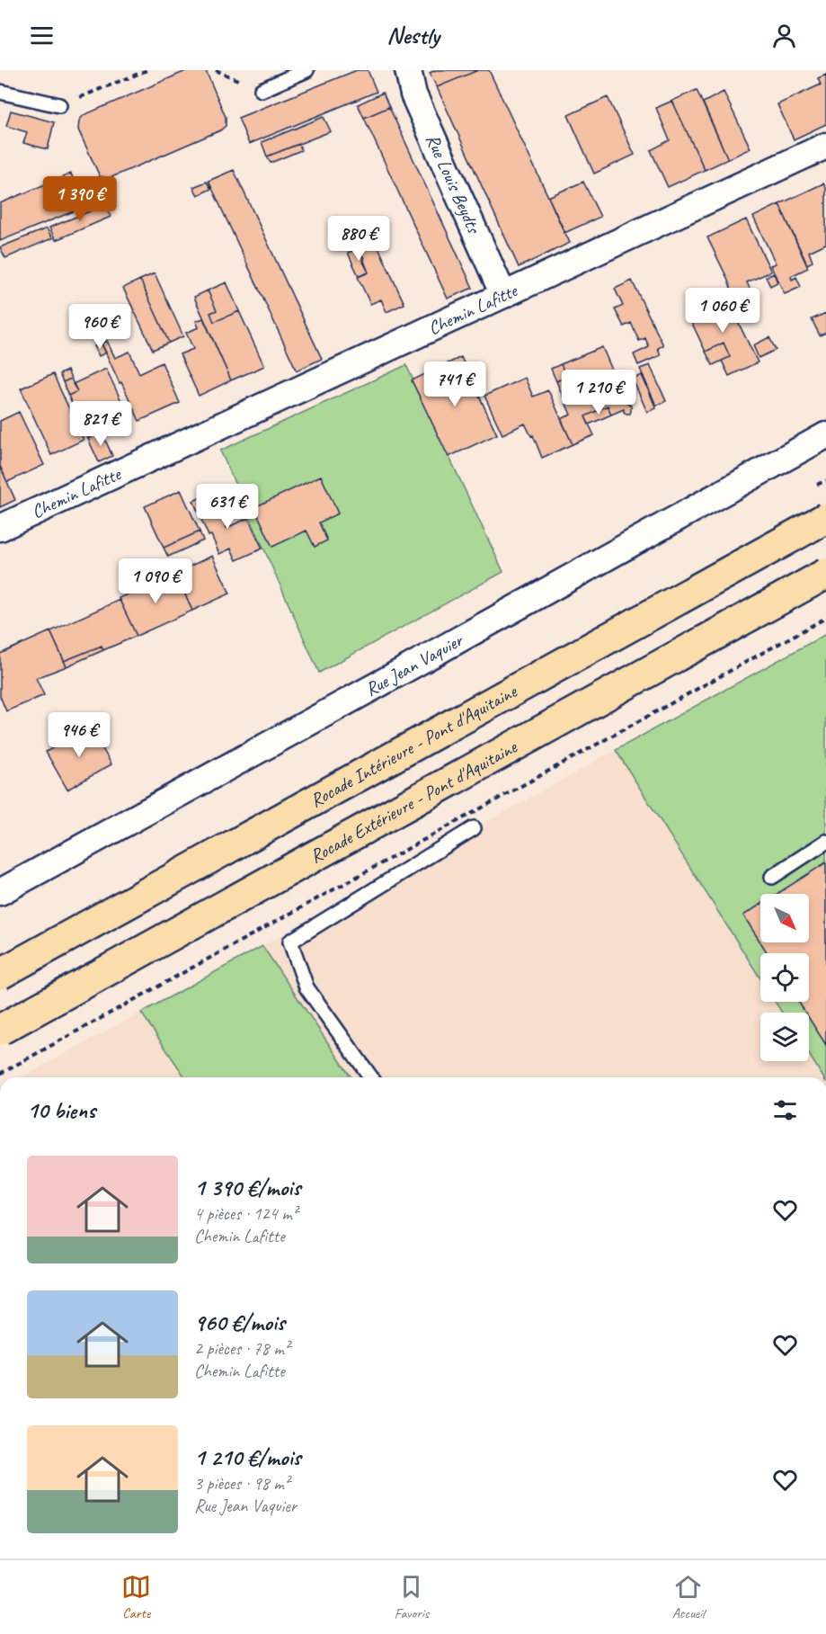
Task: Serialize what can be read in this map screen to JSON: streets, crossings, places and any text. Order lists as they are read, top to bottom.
{
  "streets": {
    "highway": ["Rocade Intérieure - Pont d'Aquitaine", "Rocade Extérieure - Pont d'Aquitaine"],
    "street": ["Rue Louis Beydts", "Chemin Lafitte", "Rue Jean Vaquier"]
  },
  "crossings": [
    ["Rue Louis Beydts", "Chemin Lafitte"]
  ],
  "north": "bottom right",
  "page": {
    "header": "Nestly",
    "price": [
      "1 390 €",
      "880 €",
      "1 060 €",
      "960 €",
      "741 €",
      "1 210 €",
      "821 €",
      "631 €",
      "1 090 €",
      "946 €"
    ],
    "heading": "10 biens",
    "list": [
      {
        "name": "1 390 €/mois",
        "note": "4 pièces · 124 m² · Chemin Lafitte"
      },
      {
        "name": "960 €/mois",
        "note": "2 pièces · 78 m² · Chemin Lafitte"
      },
      {
        "name": "1 210 €/mois",
        "note": "3 pièces · 98 m² · Rue Jean Vaquier"
      }
    ],
    "tabs": ["Carte", "Favoris", "Accueil"]
  }
}
